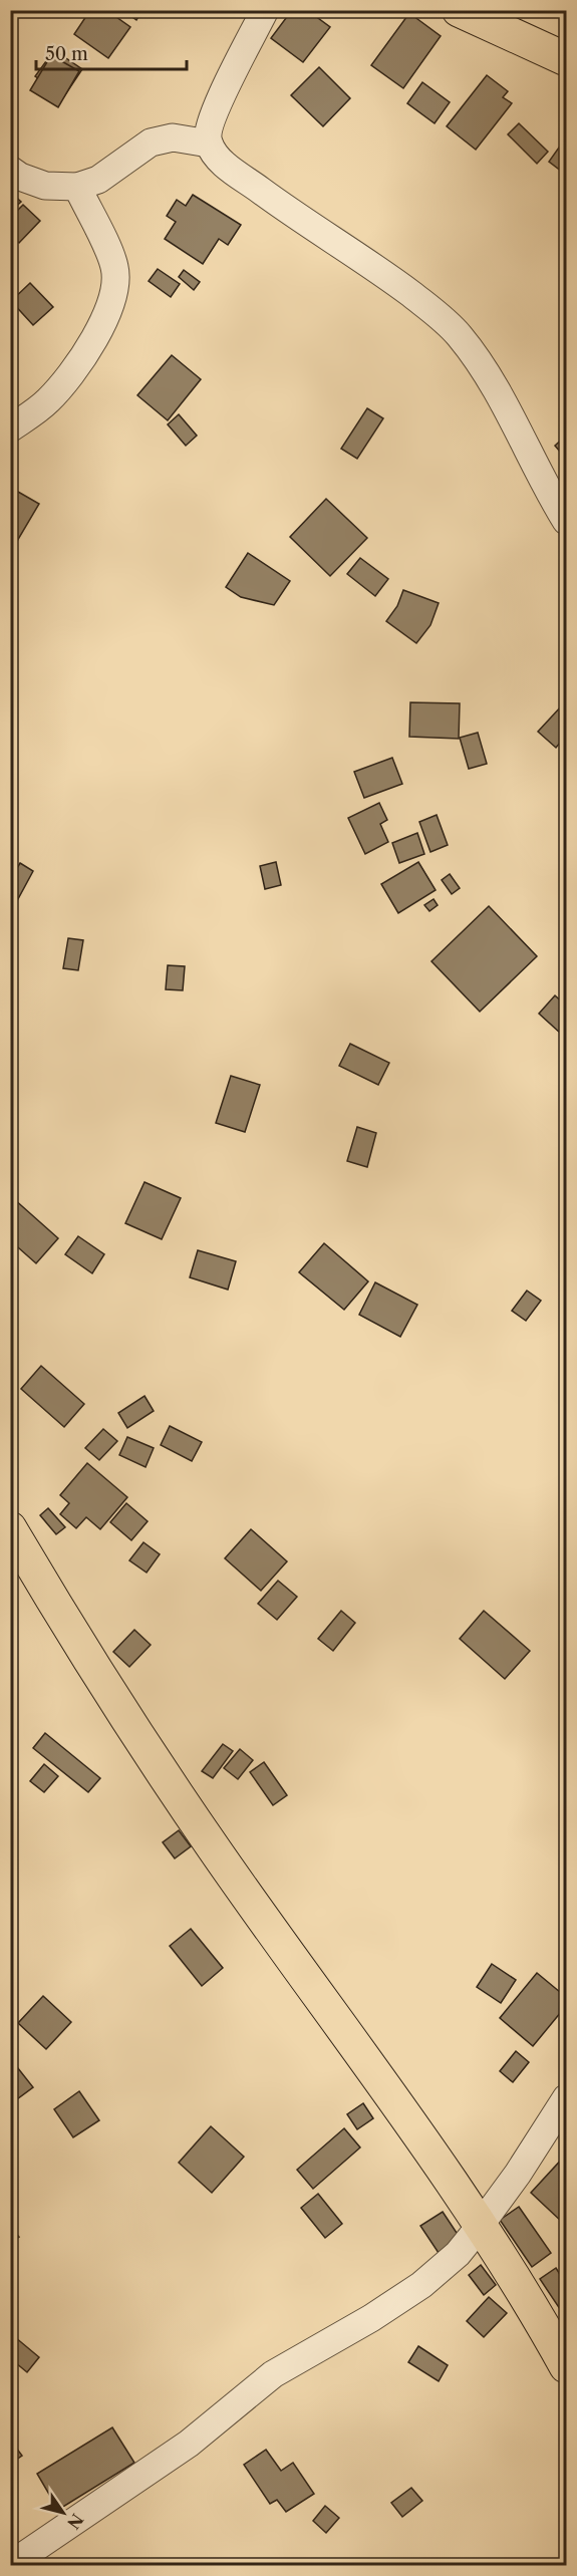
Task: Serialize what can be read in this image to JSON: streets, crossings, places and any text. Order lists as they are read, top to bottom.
{
  "scale_bar": "50 m",
  "north": "bottom right"
}
